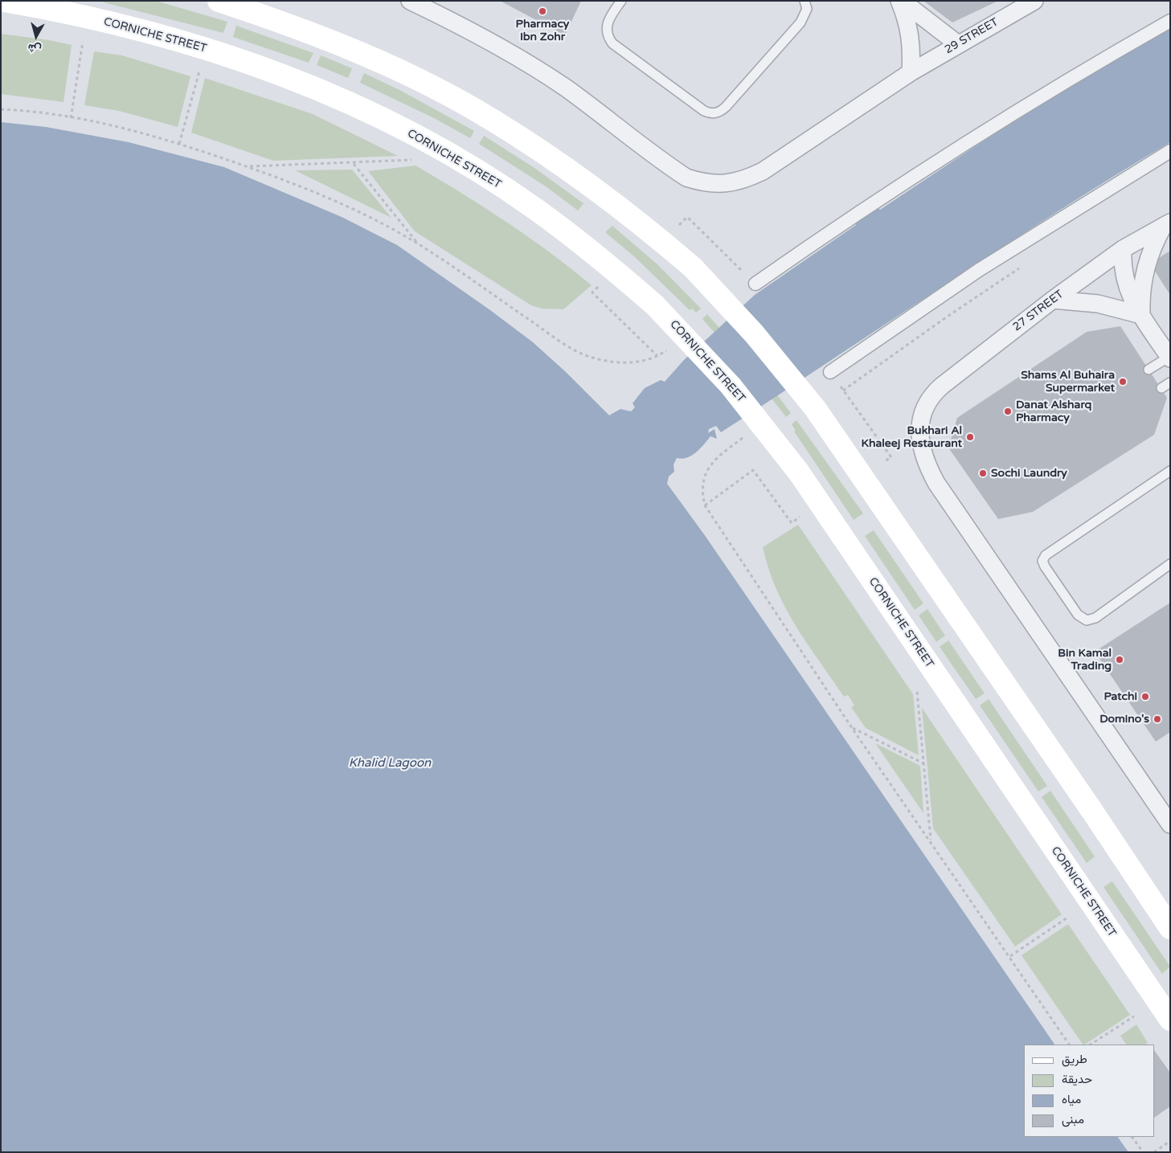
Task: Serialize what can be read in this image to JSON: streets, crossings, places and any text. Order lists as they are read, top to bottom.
{
  "streets": {
    "main road": ["CORNICHE STREET"],
    "street": ["29 STREET", "27 STREET"]
  },
  "water": ["Khalid Lagoon"],
  "places": [
    "Pharmacy Ibn Zohr",
    "Shams Al Buhaira Supermarket",
    "Danat Alsharq Pharmacy",
    "Bukhari Al Khaleej Restaurant",
    "Sochi Laundry",
    "Bin Kamal Trading",
    "Patchi",
    "Domino's"
  ],
  "legend": [
    "طريق",
    "حديقة",
    "مياه",
    "مبنى"
  ],
  "north": "bottom"
}
